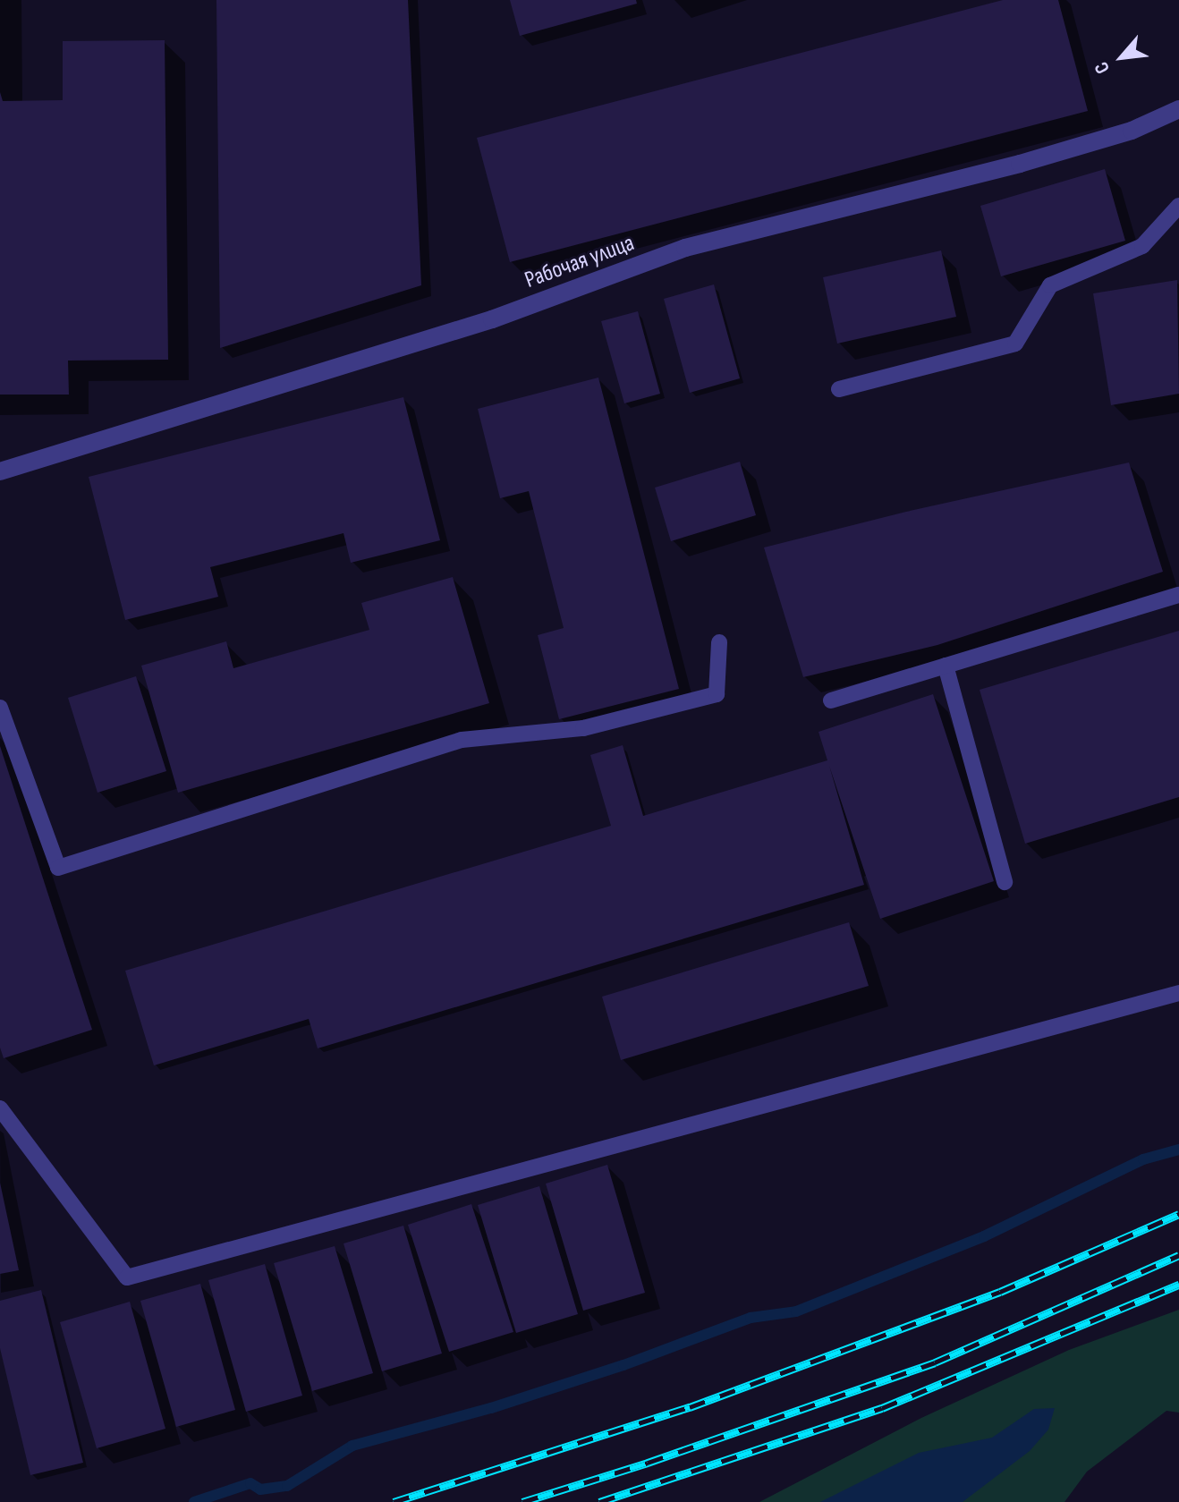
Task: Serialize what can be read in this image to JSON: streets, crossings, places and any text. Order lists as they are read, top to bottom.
{
  "streets": {
    "street": ["Рабочая улица"]
  },
  "north": "bottom left"
}
